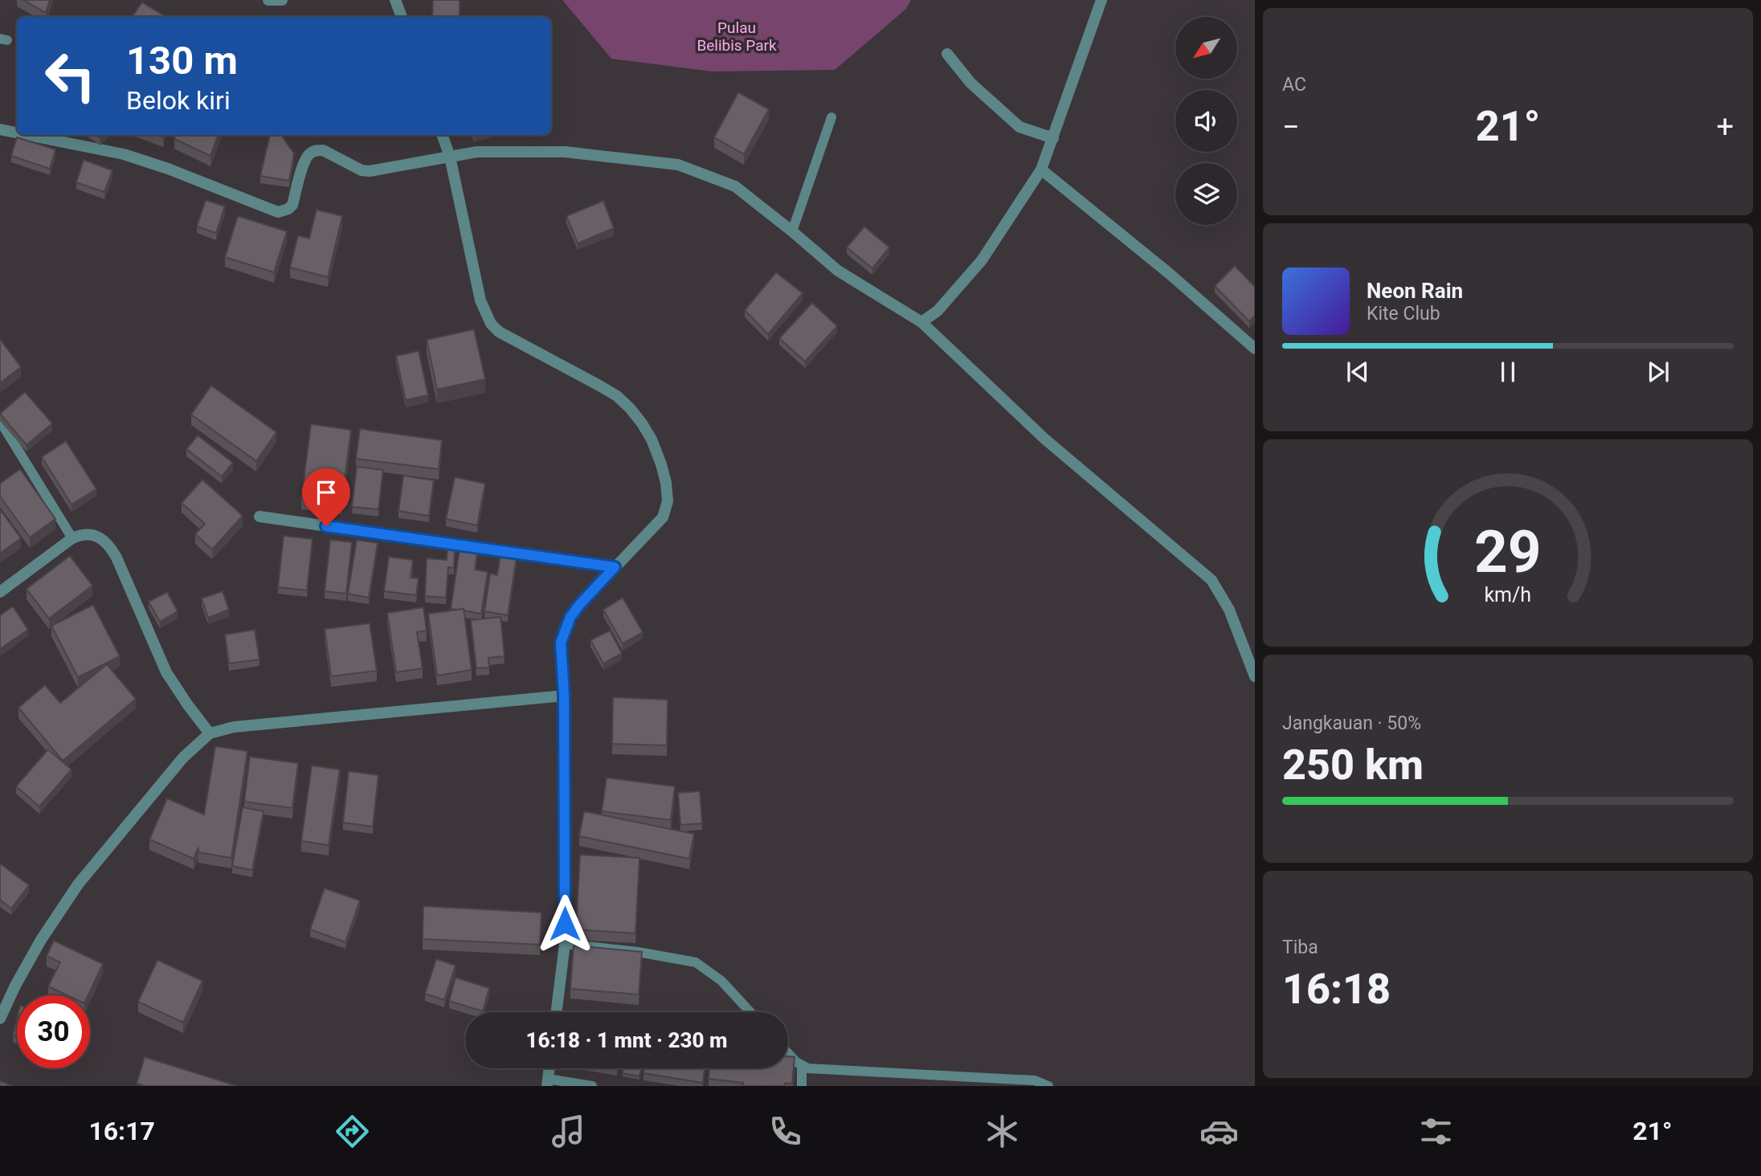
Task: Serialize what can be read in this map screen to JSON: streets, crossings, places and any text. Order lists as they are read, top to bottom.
{
  "parks": ["Pulau Belibis Park"],
  "north": "bottom left",
  "page": {
    "tile": [
      "AC",
      ["Jangkauan · 50%", "250 km"],
      ["Tiba", "16:18"]
    ],
    "turn": ["130 m", "Belok kiri"],
    "heat": ["−", "21°", "+"],
    "song": ["Neon Rain", "Kite Club"],
    "limit": "30",
    "trip": "16:18 · 1 mnt · 230 m",
    "tabs": ["16:17", "21°"],
    "gauge": ["29", "km/h"]
  }
}
